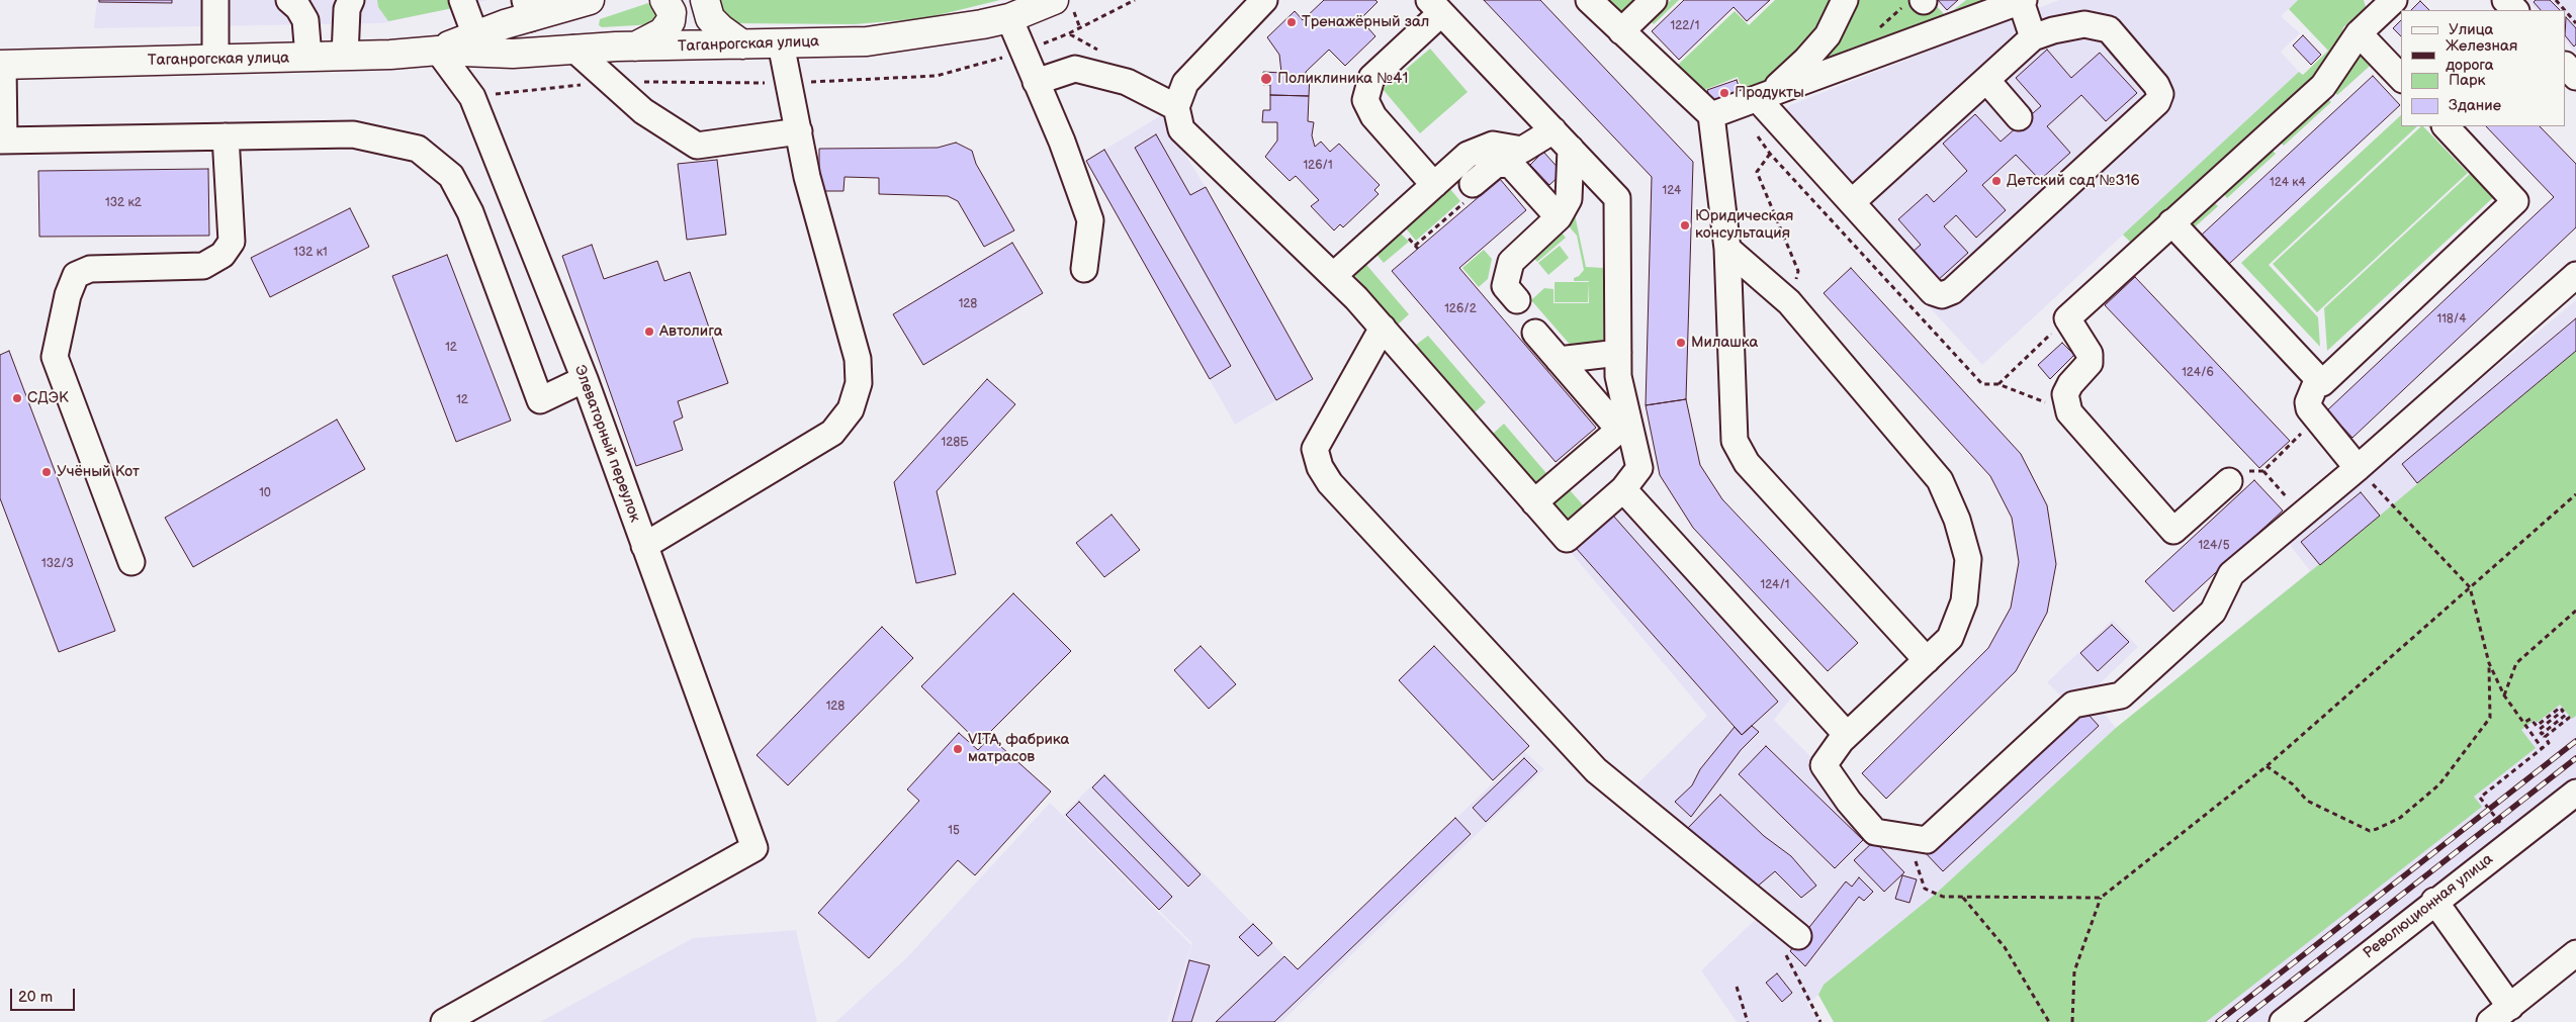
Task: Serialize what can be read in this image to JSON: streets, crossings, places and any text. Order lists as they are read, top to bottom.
{
  "streets": {
    "main road": ["Таганрогская улица"],
    "street": ["Элеваторный переулок", "Революционная улица"]
  },
  "crossings": [
    ["Таганрогская улица", "Элеваторный переулок"]
  ],
  "places": [
    "Тренажёрный зал",
    "Поликлиника №41",
    "Продукты",
    "Детский сад №316",
    "Юридическая консультация",
    "Автолига",
    "Милашка",
    "СДЭК",
    "Учёный Кот",
    "VITA, фабрика матрасов"
  ],
  "house_numbers": [
    "122/1",
    "126/1",
    "124 к4",
    "124",
    "132 к2",
    "132 к1",
    "128",
    "126/2",
    "118/4",
    "12",
    "124/6",
    "12",
    "128Б",
    "10",
    "124/5",
    "132/3",
    "124/1",
    "128",
    "15"
  ],
  "legend": [
    "Улица",
    "Железная дорога",
    "Парк",
    "Здание"
  ],
  "scale_bar": "20 m"
}
